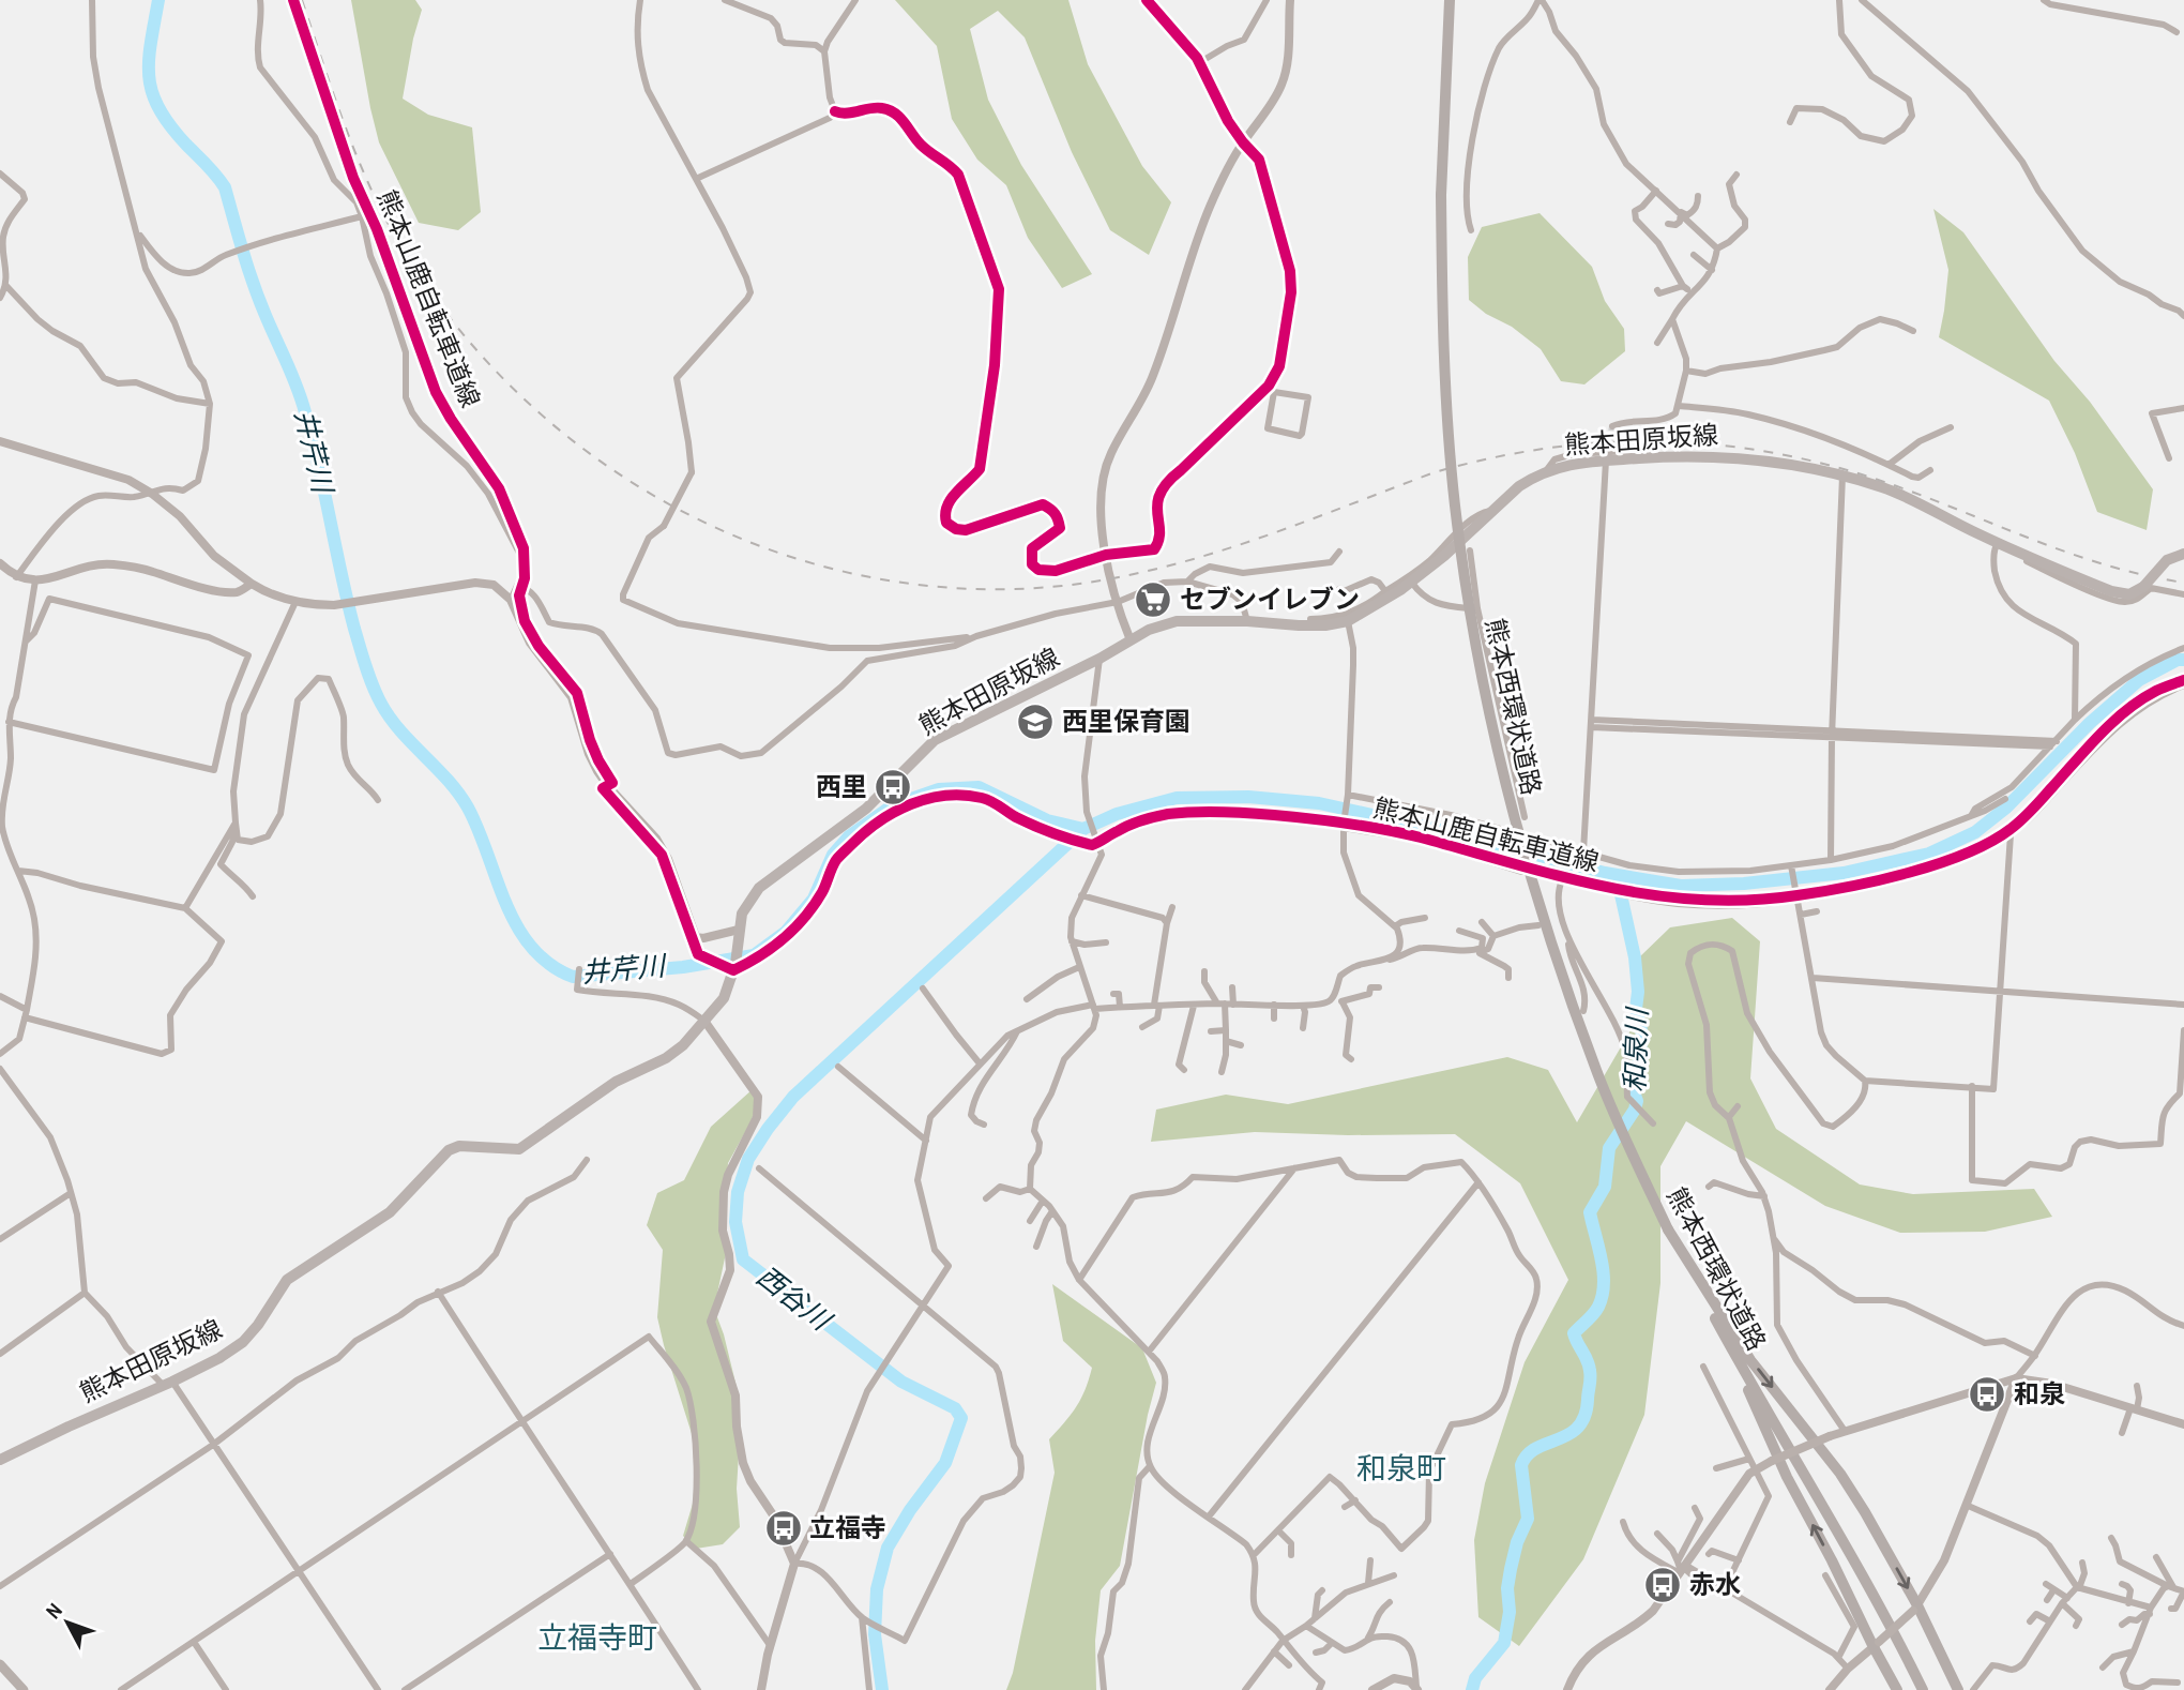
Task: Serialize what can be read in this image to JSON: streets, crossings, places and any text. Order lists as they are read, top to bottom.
{
  "streets": {
    "highway": ["熊本西環状道路"],
    "main road": ["熊本田原坂線"],
    "cycle path": ["熊本山鹿自転車道線"]
  },
  "districts": ["和泉町", "立福寺町"],
  "water": ["井芹川", "和泉川", "西谷川"],
  "places": {
    "supermarket": ["セブンイレブン"],
    "school or university": ["西里保育園"],
    "bus stop": [
      "西里",
      "和泉",
      "立福寺",
      "赤水"
    ]
  },
  "north": "top left"
}
